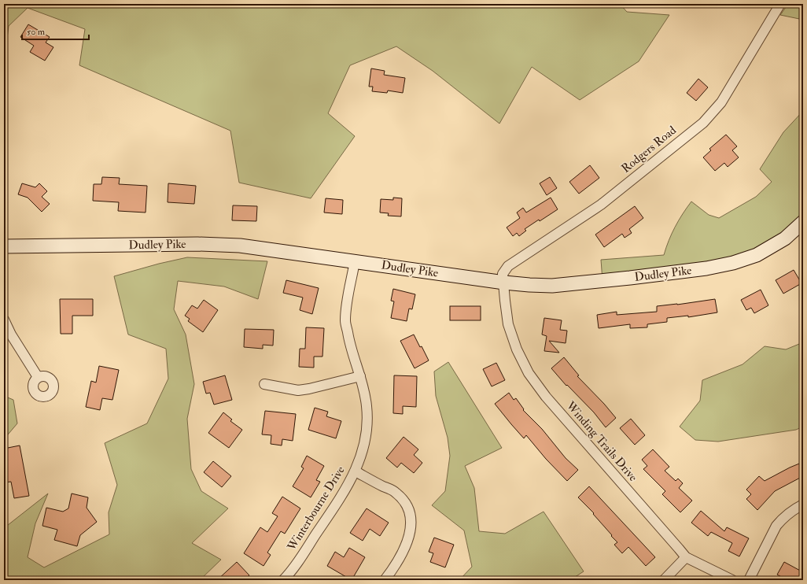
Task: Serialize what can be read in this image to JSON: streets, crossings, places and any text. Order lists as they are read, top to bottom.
{
  "streets": {
    "street": [
      "Rodgers Road",
      "Dudley Pike",
      "Winding Trails Drive",
      "Winterbourne Drive"
    ]
  },
  "crossings": [
    ["Rodgers Road", "Dudley Pike"],
    ["Rodgers Road", "Winding Trails Drive"],
    ["Dudley Pike", "Winding Trails Drive"],
    ["Dudley Pike", "Winterbourne Drive"]
  ],
  "scale_bar": "50 m"
}
